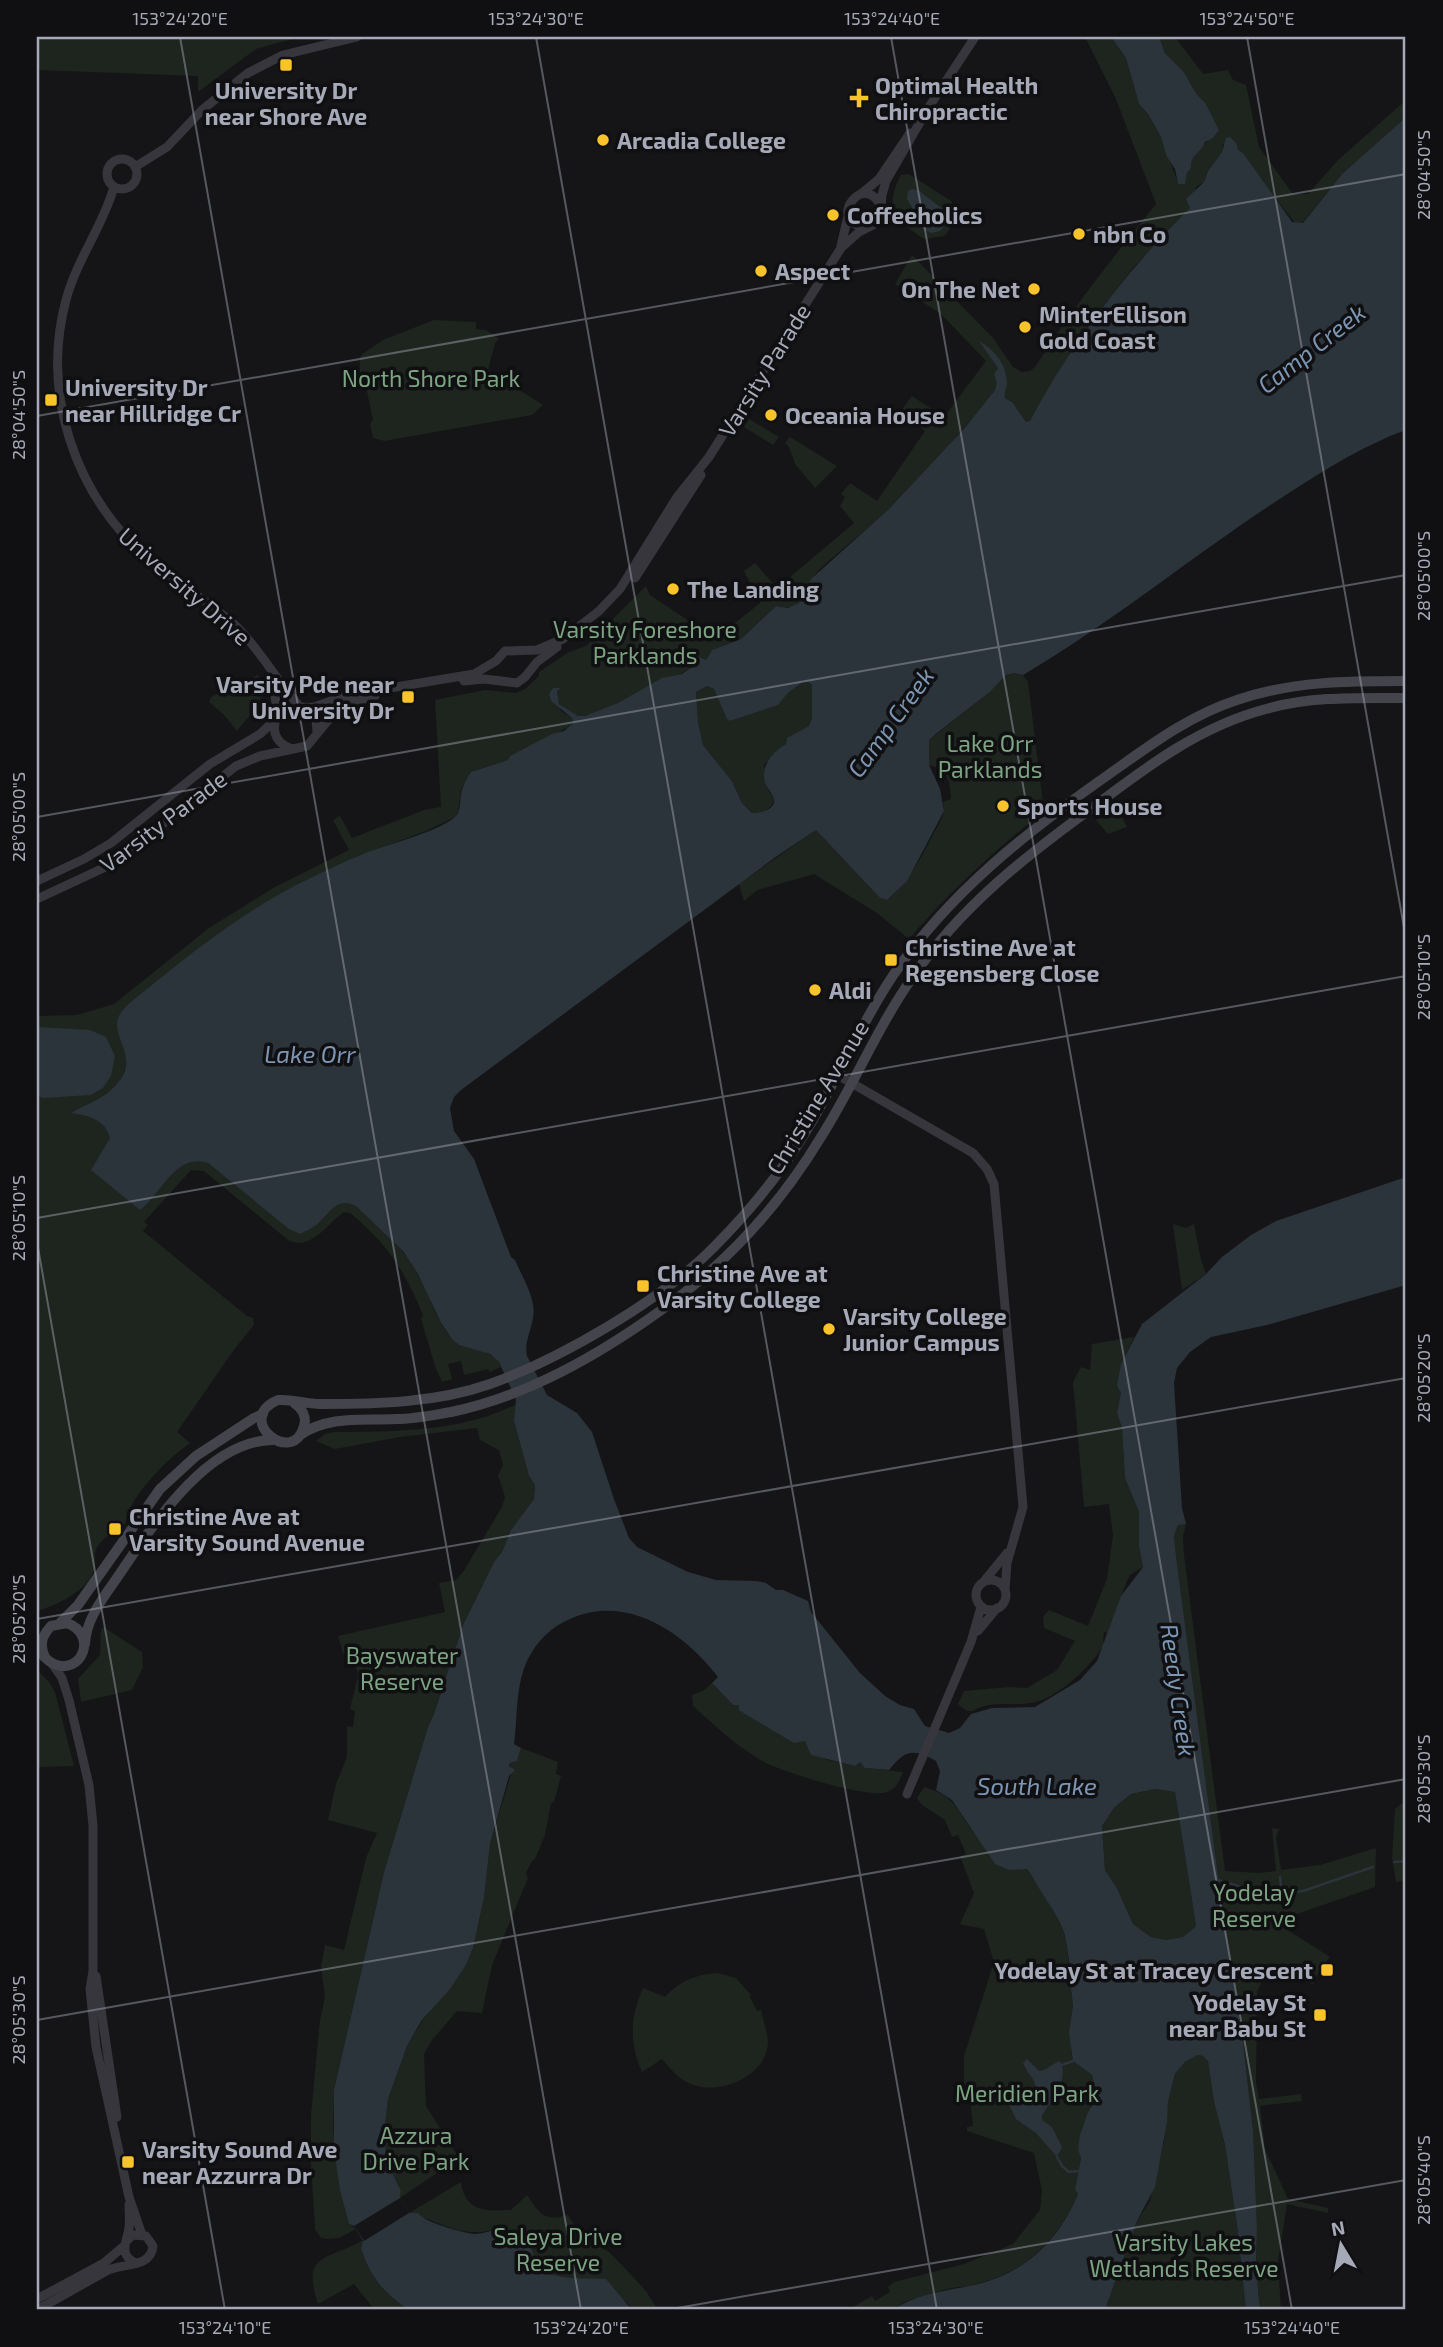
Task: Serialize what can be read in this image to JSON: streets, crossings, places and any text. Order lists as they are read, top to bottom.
{
  "streets": {
    "main road": ["Christine Avenue"],
    "street": ["Varsity Parade", "University Drive"]
  },
  "crossings": [
    ["Varsity Parade", "University Drive"]
  ],
  "water": [
    "Camp Creek",
    "Lake Orr",
    "Reedy Creek",
    "South Lake"
  ],
  "parks": [
    "North Shore Park",
    "Varsity Foreshore Parklands",
    "Lake Orr Parklands",
    "Bayswater Reserve",
    "Yodelay Reserve",
    "Meridien Park",
    "Azzura Drive Park",
    "Saleya Drive Reserve",
    "Varsity Lakes Wetlands Reserve"
  ],
  "places": {
    "transit": [
      "University Dr near Shore Ave",
      "University Dr near Hillridge Cr",
      "Varsity Pde near University Dr",
      "Christine Ave at Regensberg Close",
      "Christine Ave at Varsity College",
      "Christine Ave at Varsity Sound Avenue",
      "Yodelay St at Tracey Crescent",
      "Yodelay St near Babu St",
      "Varsity Sound Ave near Azzurra Dr"
    ],
    "health": ["Optimal Health Chiropractic"],
    "other": [
      "Arcadia College",
      "Coffeeholics",
      "nbn Co",
      "Aspect",
      "On The Net",
      "MinterEllison Gold Coast",
      "Oceania House",
      "The Landing",
      "Sports House",
      "Aldi",
      "Varsity College Junior Campus"
    ]
  },
  "north": "top",
  "coordinates": [
    "153°24'20\"E",
    "153°24'30\"E",
    "153°24'40\"E",
    "153°24'50\"E",
    "28°04'50\"S",
    "28°05'00\"S",
    "28°05'10\"S",
    "28°05'20\"S",
    "28°05'30\"S",
    "28°05'40\"S",
    "153°24'10\"E"
  ]
}
